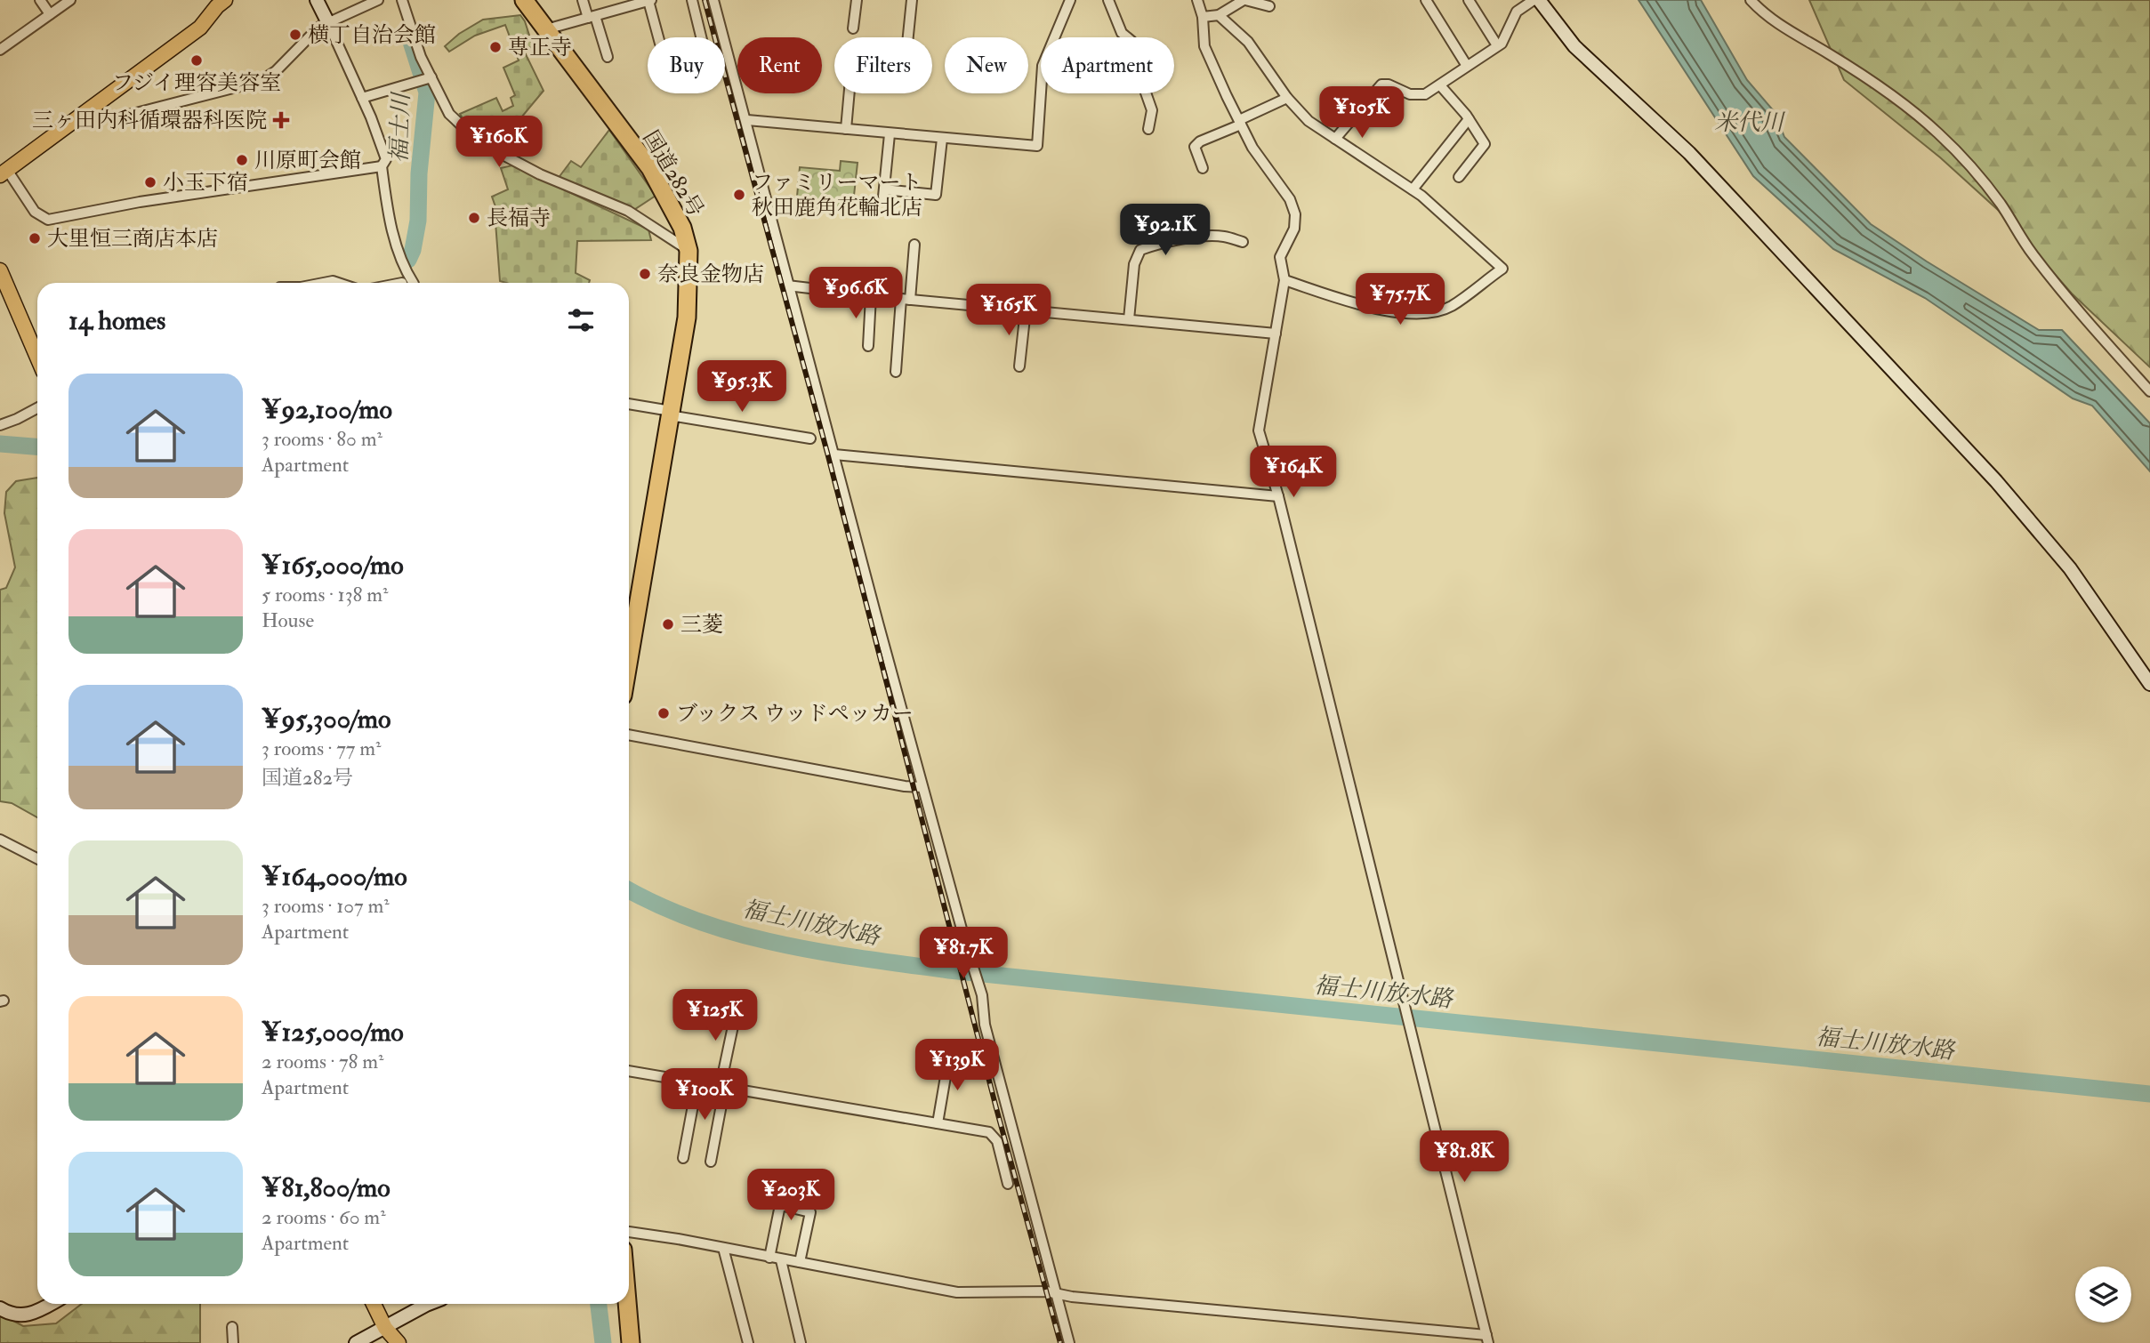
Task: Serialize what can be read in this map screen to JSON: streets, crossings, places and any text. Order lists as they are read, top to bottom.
{
  "streets": {
    "highway": ["国道282号"]
  },
  "water": ["米代川", "福士川", "福士川放水路"],
  "places": {
    "other": [
      "横丁自治会館",
      "専正寺",
      "フジイ理容美容室",
      "川原町会館",
      "小玉下宿",
      "ファミリーマート 秋田鹿角花輪北店",
      "長福寺",
      "大里恒三商店本店",
      "奈良金物店",
      "三菱",
      "ブックス ウッドペッカー"
    ],
    "health": ["三ヶ田内科循環器科医院"]
  },
  "page": {
    "chip": [
      "Buy",
      "Rent",
      "Filters",
      "New",
      "Apartment"
    ],
    "price": [
      "¥105K",
      "¥160K",
      "¥92.1K",
      "¥96.6K",
      "¥75.7K",
      "¥165K",
      "¥95.3K",
      "¥164K",
      "¥81.7K",
      "¥125K",
      "¥139K",
      "¥100K",
      "¥81.8K",
      "¥203K"
    ],
    "heading": "14 homes",
    "list": [
      {
        "name": "¥92,100/mo",
        "note": "3 rooms · 80 m² · Apartment"
      },
      {
        "name": "¥165,000/mo",
        "note": "5 rooms · 138 m² · House"
      },
      {
        "name": "¥95,300/mo",
        "note": "3 rooms · 77 m² · 国道282号"
      },
      {
        "name": "¥164,000/mo",
        "note": "3 rooms · 107 m² · Apartment"
      },
      {
        "name": "¥125,000/mo",
        "note": "2 rooms · 78 m² · Apartment"
      },
      {
        "name": "¥81,800/mo",
        "note": "2 rooms · 60 m² · Apartment"
      }
    ]
  }
}
